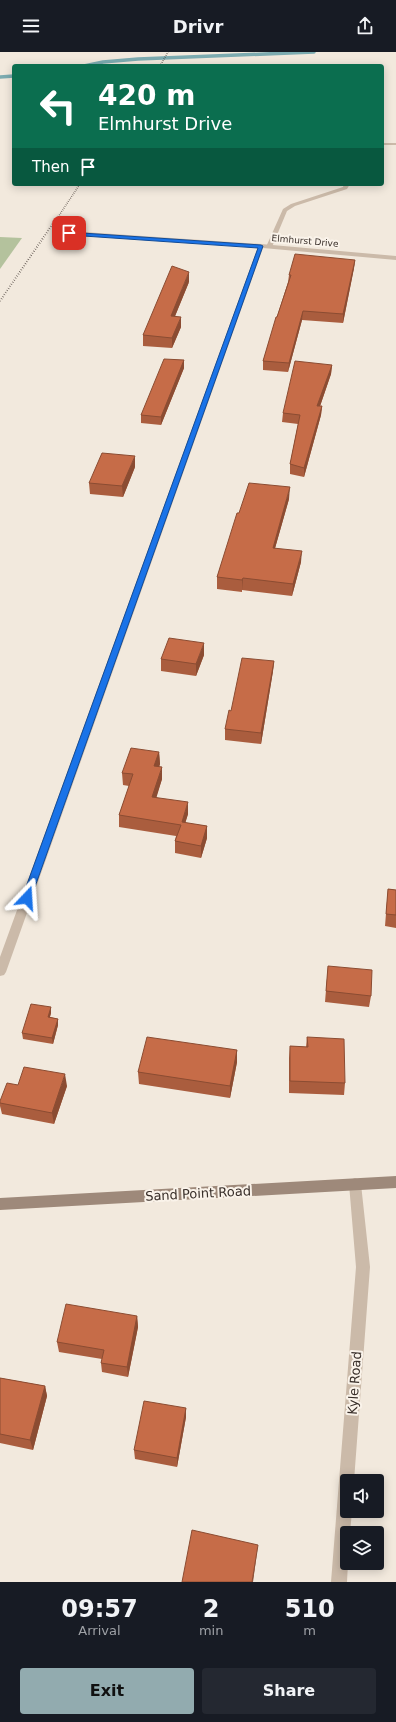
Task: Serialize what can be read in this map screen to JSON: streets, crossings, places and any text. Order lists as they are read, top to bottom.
{
  "streets": {
    "street": ["Elmhurst Drive", "Sand Point Road", "Kyle Road"]
  },
  "crossings": [
    ["Sand Point Road", "Kyle Road"]
  ],
  "page": {
    "header": "Drivr",
    "turn": ["420 m", "Elmhurst Drive"],
    "then": "Then",
    "eta": [
      "09:57",
      "Arrival",
      "2",
      "min",
      "510",
      "m"
    ],
    "buttons": ["Exit", "Share"]
  }
}
